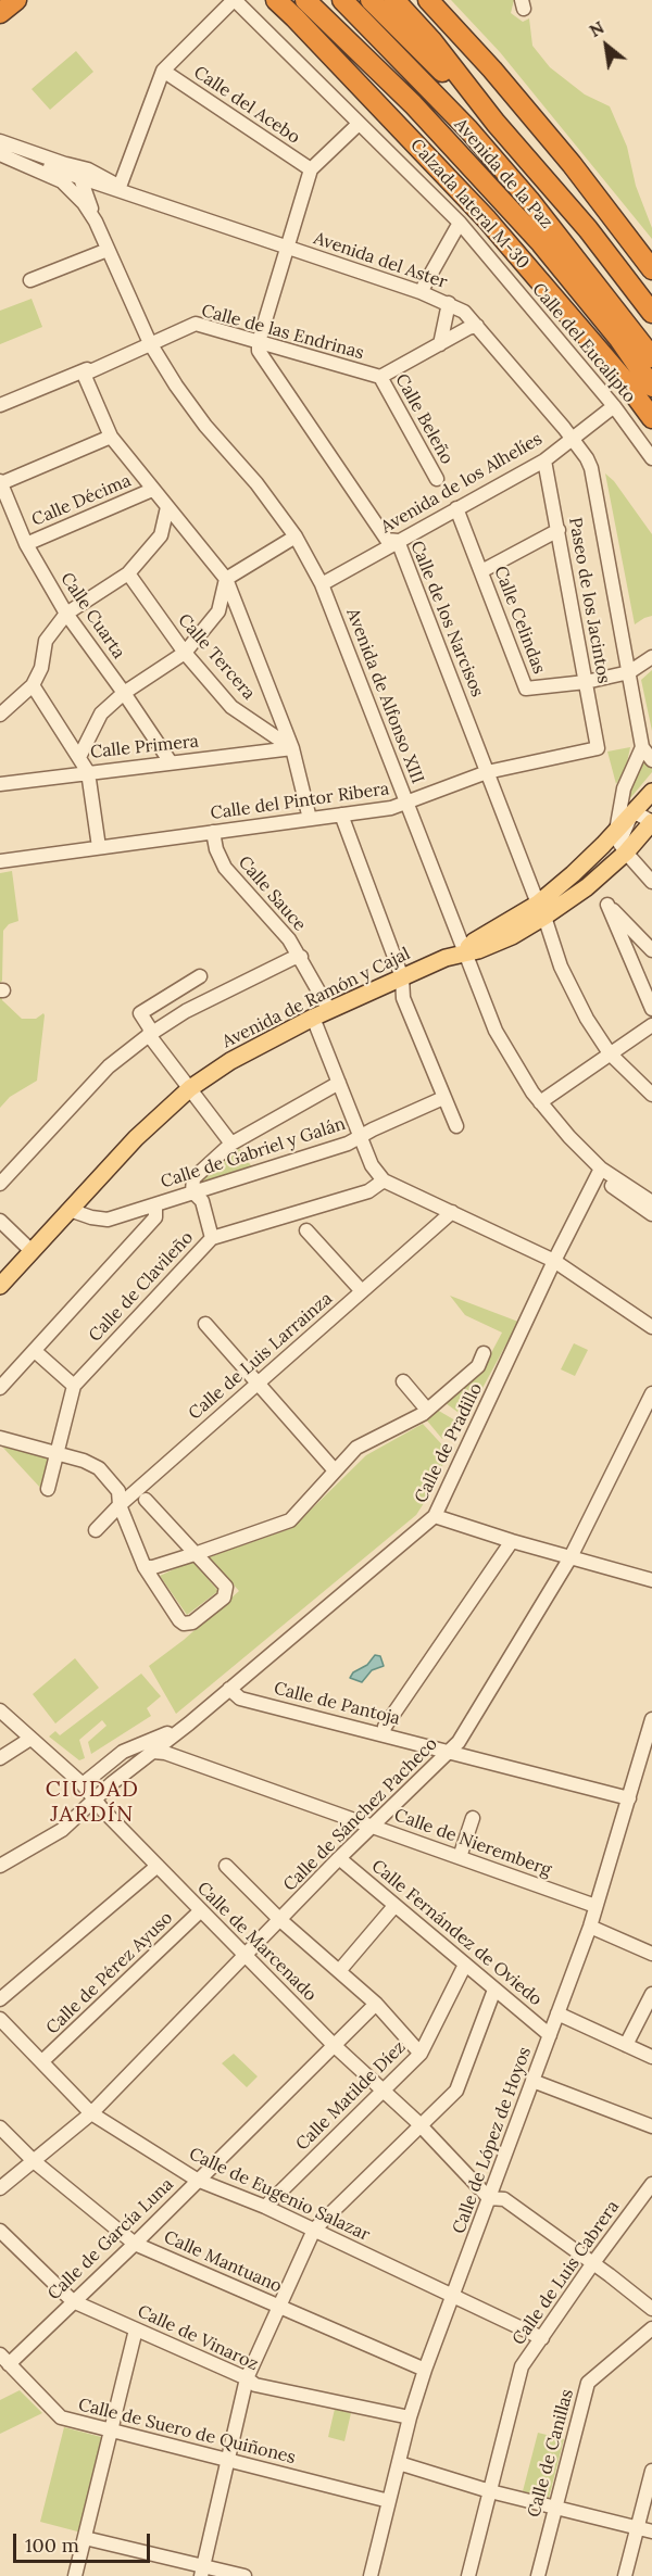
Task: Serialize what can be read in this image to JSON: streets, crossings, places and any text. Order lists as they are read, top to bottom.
{
  "streets": {
    "highway": ["Avenida de la Paz", "Calzada lateral M-30"],
    "main road": ["Avenida de Ramón y Cajal"],
    "street": [
      "Calle del Acebo",
      "Avenida del Aster",
      "Calle de las Endrinas",
      "Calle del Eucalipto",
      "Calle Beleño",
      "Avenida de los Alhelíes",
      "Calle Décima",
      "Paseo de los Jacintos",
      "Calle Cuarta",
      "Calle de los Narcisos",
      "Calle Celindas",
      "Calle Tercera",
      "Avenida de Alfonso XIII",
      "Calle Primera",
      "Calle del Pintor Ribera",
      "Calle Sauce",
      "Calle de Gabriel y Galán",
      "Calle de Clavileño",
      "Calle de Luis Larrainza",
      "Calle de Pradillo",
      "Calle de Pantoja",
      "Calle de Sánchez Pacheco",
      "Calle de Nieremberg",
      "Calle Fernández de Oviedo",
      "Calle de Marcenado",
      "Calle de Pérez Ayuso",
      "Calle Matilde Díez",
      "Calle de López de Hoyos",
      "Calle de Eugenio Salazar",
      "Calle de García Luna",
      "Calle Mantuano",
      "Calle de Luis Cabrera",
      "Calle de Vinaroz",
      "Calle de Suero de Quiñones",
      "Calle de Canillas"
    ]
  },
  "crossings": [
    ["Avenida del Aster", "Calle de las Endrinas"],
    ["Avenida del Aster", "Avenida de los Alhelíes"],
    ["Calle de las Endrinas", "Calle Beleño"],
    ["Calle de las Endrinas", "Calle de los Narcisos"],
    ["Calle de las Endrinas", "Avenida de Alfonso XIII"],
    ["Calle del Eucalipto", "Avenida de los Alhelíes"],
    ["Avenida de los Alhelíes", "Paseo de los Jacintos"],
    ["Avenida de los Alhelíes", "Calle de los Narcisos"],
    ["Avenida de los Alhelíes", "Calle Celindas"],
    ["Avenida de los Alhelíes", "Avenida de Alfonso XIII"],
    ["Calle Décima", "Calle Cuarta"],
    ["Paseo de los Jacintos", "Calle Celindas"],
    ["Paseo de los Jacintos", "Calle del Pintor Ribera"],
    ["Calle Cuarta", "Calle Primera"],
    ["Calle de los Narcisos", "Calle del Pintor Ribera"],
    ["Calle de los Narcisos", "Avenida de Ramón y Cajal"],
    ["Calle Tercera", "Calle Primera"],
    ["Avenida de Alfonso XIII", "Calle del Pintor Ribera"],
    ["Avenida de Alfonso XIII", "Avenida de Ramón y Cajal"],
    ["Avenida de Alfonso XIII", "Calle de Pradillo"],
    ["Calle del Pintor Ribera", "Calle Sauce"],
    ["Calle Sauce", "Avenida de Ramón y Cajal"],
    ["Avenida de Ramón y Cajal", "Calle de Gabriel y Galán"],
    ["Calle de Pradillo", "Calle de Pantoja"],
    ["Calle de Pradillo", "Calle de Nieremberg"],
    ["Calle de Pradillo", "Calle de Marcenado"],
    ["Calle de Pantoja", "Calle de Sánchez Pacheco"],
    ["Calle de Pantoja", "Calle de López de Hoyos"],
    ["Calle de Sánchez Pacheco", "Calle de Nieremberg"],
    ["Calle de Sánchez Pacheco", "Calle Fernández de Oviedo"],
    ["Calle de Sánchez Pacheco", "Calle de Marcenado"],
    ["Calle de Sánchez Pacheco", "Calle de Eugenio Salazar"],
    ["Calle de Sánchez Pacheco", "Calle Mantuano"],
    ["Calle de Nieremberg", "Calle de López de Hoyos"],
    ["Calle Fernández de Oviedo", "Calle Matilde Díez"],
    ["Calle Fernández de Oviedo", "Calle de López de Hoyos"],
    ["Calle de Marcenado", "Calle de Pérez Ayuso"],
    ["Calle de Marcenado", "Calle Matilde Díez"],
    ["Calle de Marcenado", "Calle de López de Hoyos"],
    ["Calle de Marcenado", "Calle de García Luna"],
    ["Calle de Pérez Ayuso", "Calle de Eugenio Salazar"],
    ["Calle Matilde Díez", "Calle de Eugenio Salazar"],
    ["Calle de López de Hoyos", "Calle de Eugenio Salazar"],
    ["Calle de López de Hoyos", "Calle Mantuano"],
    ["Calle de López de Hoyos", "Calle de Vinaroz"],
    ["Calle de López de Hoyos", "Calle de Suero de Quiñones"],
    ["Calle de Eugenio Salazar", "Calle de García Luna"],
    ["Calle de Eugenio Salazar", "Calle de Luis Cabrera"],
    ["Calle de García Luna", "Calle Mantuano"],
    ["Calle de García Luna", "Calle de Vinaroz"],
    ["Calle de García Luna", "Calle de Suero de Quiñones"]
  ],
  "districts": ["CIUDAD JARDÍN"],
  "scale_bar": "100 m",
  "north": "top left"
}
